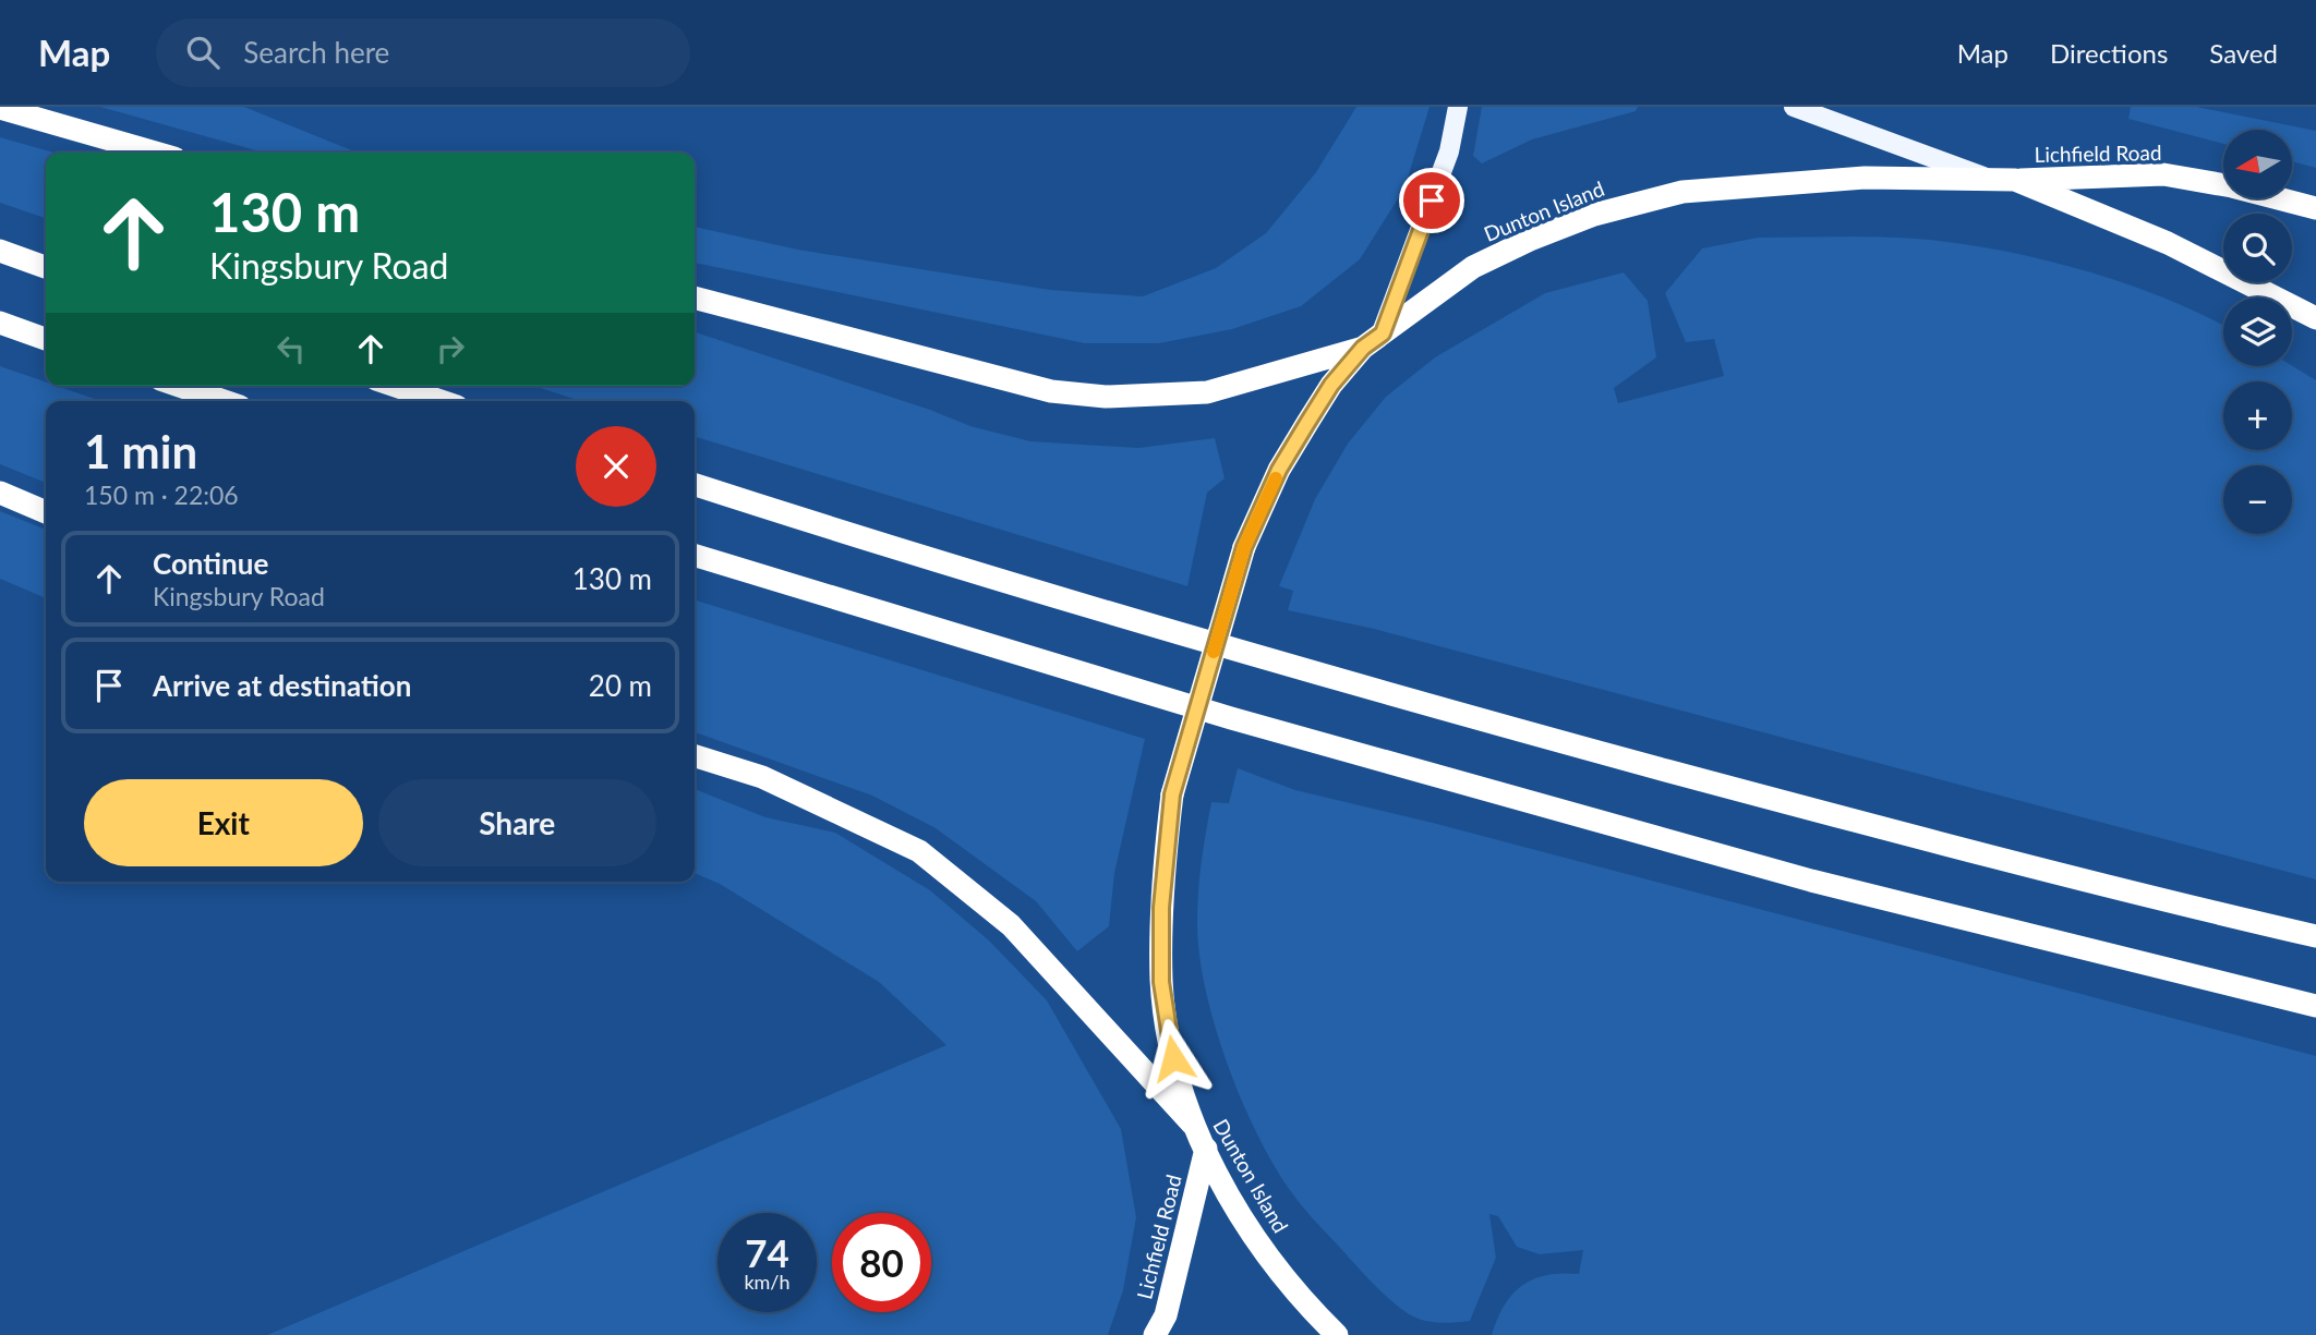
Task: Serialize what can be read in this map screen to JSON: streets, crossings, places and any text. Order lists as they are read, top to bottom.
{
  "streets": {
    "highway": ["Lichfield Road", "Dunton Island"]
  },
  "crossings": [
    ["Lichfield Road", "Dunton Island"]
  ],
  "north": "left",
  "page": {
    "header": "Map",
    "search": "Search here",
    "nav": ["Map", "Directions", "Saved"],
    "map_buttons": ["+", "−"],
    "turn": ["130 m", "Kingsbury Road"],
    "heading": ["1 min", "150 m · 22:06"],
    "list": [
      {
        "name": "Continue",
        "note": "Kingsbury Road",
        "value": "130 m"
      },
      {
        "name": "Arrive at destination",
        "value": "20 m"
      }
    ],
    "buttons": ["Exit", "Share"],
    "speed": "74 km/h",
    "limit": "80"
  }
}
